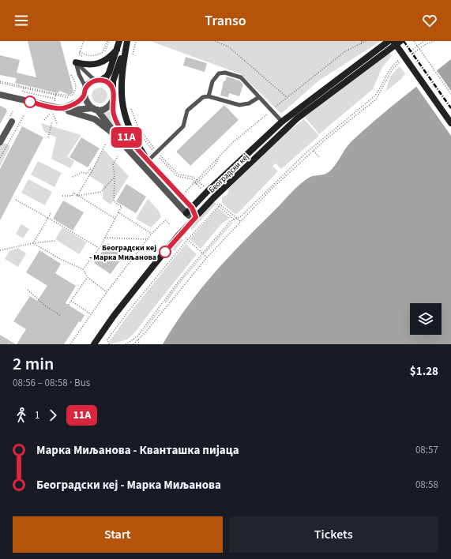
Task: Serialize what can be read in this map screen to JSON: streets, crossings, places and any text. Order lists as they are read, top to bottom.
{
  "streets": {
    "main road": ["Београдски кеј"]
  },
  "places": ["Београдски кеј - Марка Миљанова"],
  "lines": ["bus line 11A"],
  "page": {
    "header": "Transo",
    "on_map": "11A",
    "heading": ["2 min", "08:56 – 08:58 · Bus", "$1.28"],
    "legs": ["1", "11A"],
    "list": [
      {
        "name": "Марка Миљанова - Кванташка пијаца",
        "value": "08:57"
      },
      {
        "name": "Београдски кеј - Марка Миљанова",
        "value": "08:58"
      }
    ],
    "buttons": ["Start", "Tickets"]
  }
}
